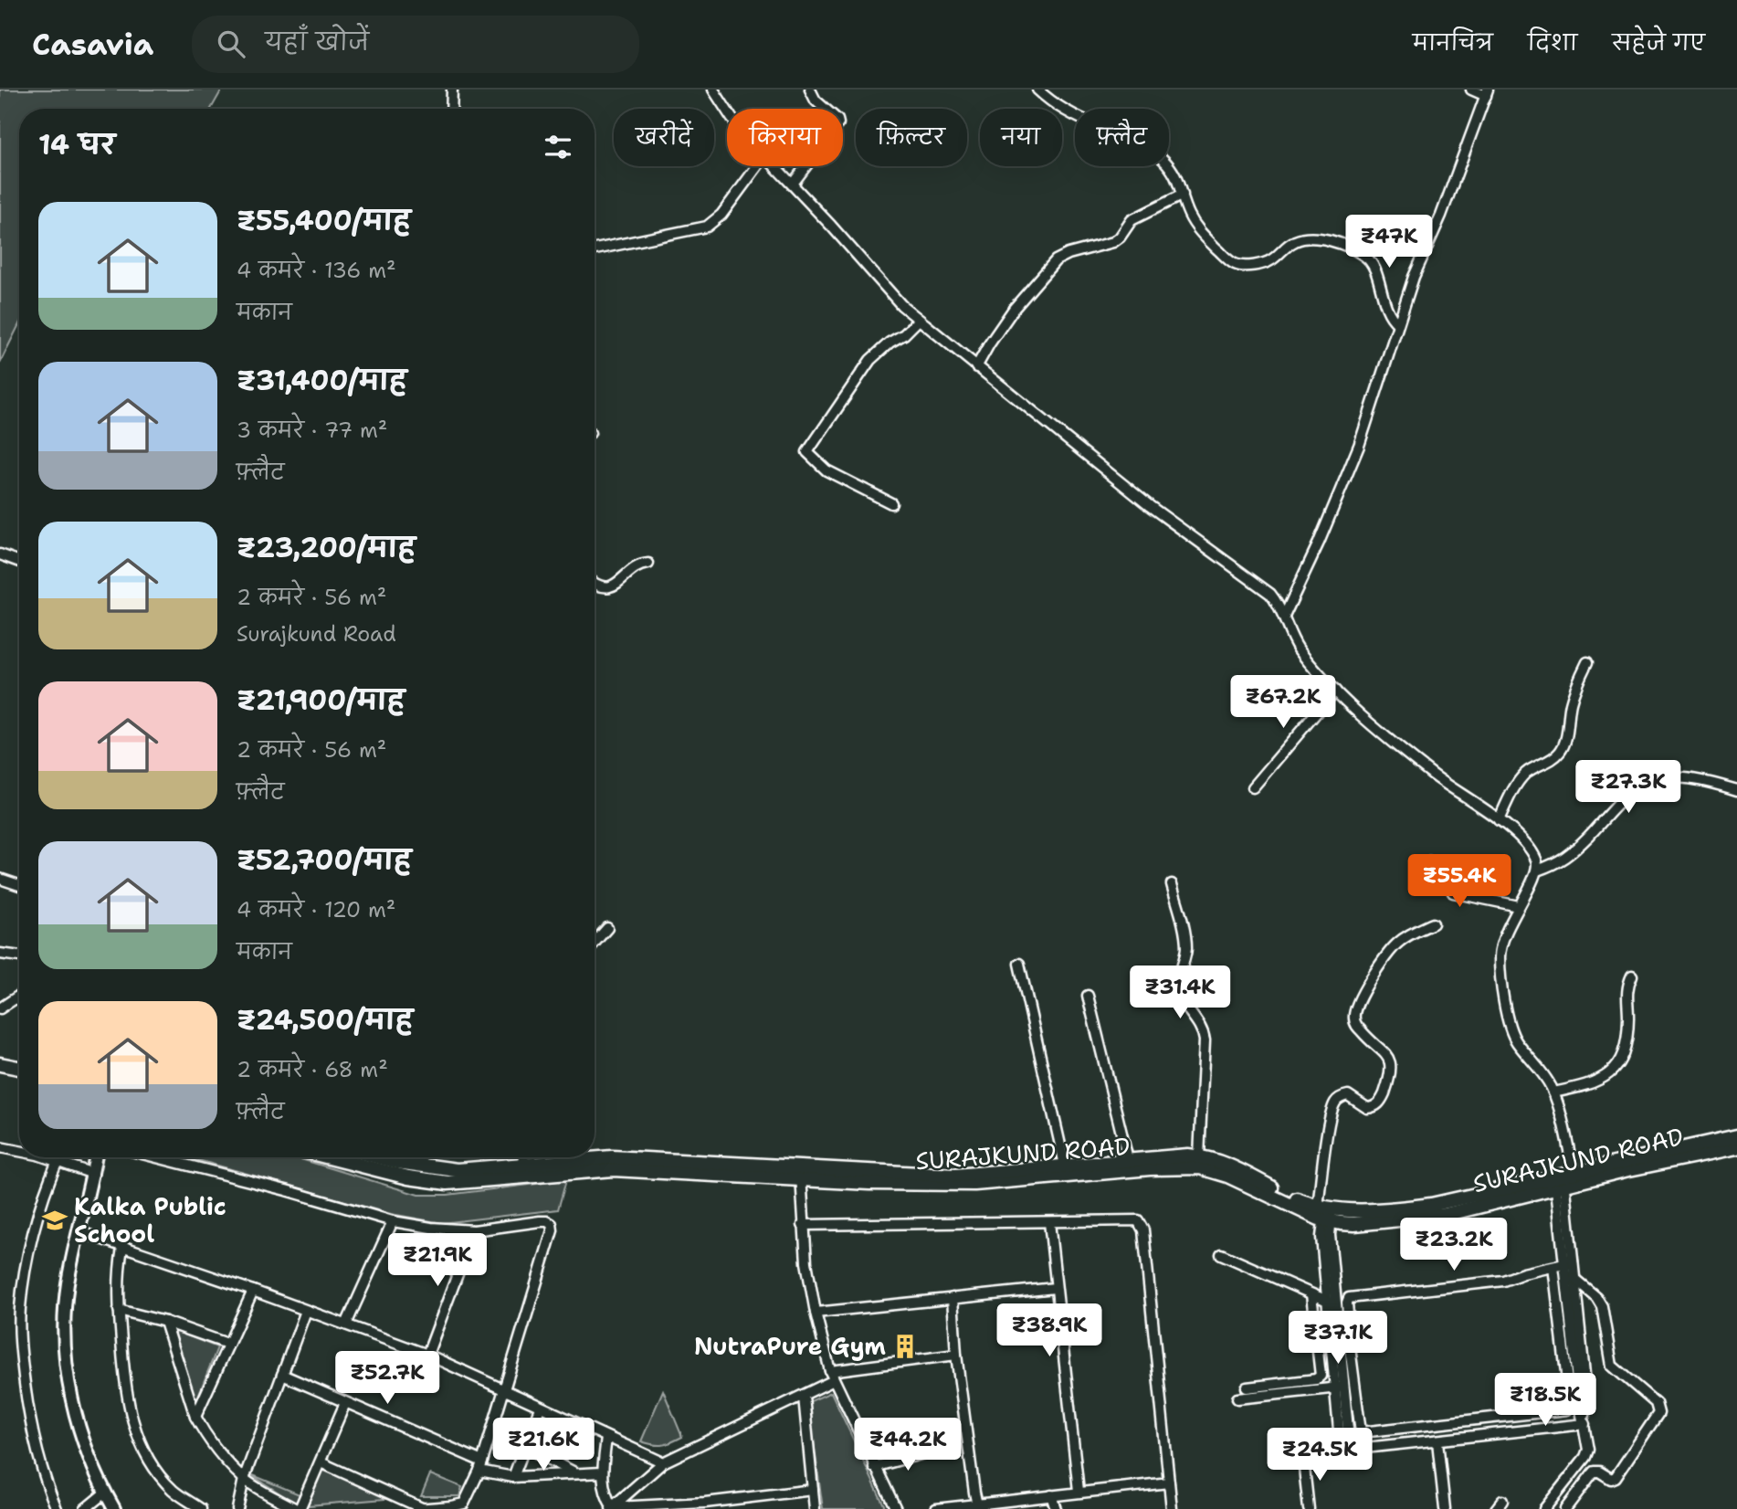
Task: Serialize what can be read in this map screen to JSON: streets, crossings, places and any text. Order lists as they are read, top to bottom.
{
  "streets": {
    "main road": ["SURAJKUND ROAD"]
  },
  "places": {
    "school or university": ["Kalka Public School"],
    "building": ["NutraPure Gym"]
  },
  "page": {
    "header": "Casavia",
    "search": "यहाँ खोजें",
    "nav": ["मानचित्र", "दिशा", "सहेजे गए"],
    "chip": [
      "खरीदें",
      "किराया",
      "फ़िल्टर",
      "नया",
      "फ़्लैट"
    ],
    "heading": "14 घर",
    "list": [
      {
        "name": "₹55,400/माह",
        "note": "4 कमरे · 136 m² · मकान"
      },
      {
        "name": "₹31,400/माह",
        "note": "3 कमरे · 77 m² · फ़्लैट"
      },
      {
        "name": "₹23,200/माह",
        "note": "2 कमरे · 56 m² · Surajkund Road"
      },
      {
        "name": "₹21,900/माह",
        "note": "2 कमरे · 56 m² · फ़्लैट"
      },
      {
        "name": "₹52,700/माह",
        "note": "4 कमरे · 120 m² · मकान"
      },
      {
        "name": "₹24,500/माह",
        "note": "2 कमरे · 68 m² · फ़्लैट"
      }
    ],
    "price": [
      "₹47K",
      "₹67.2K",
      "₹27.3K",
      "₹55.4K",
      "₹31.4K",
      "₹23.2K",
      "₹21.9K",
      "₹38.9K",
      "₹37.1K",
      "₹52.7K",
      "₹18.5K",
      "₹21.6K",
      "₹44.2K",
      "₹24.5K"
    ]
  }
}
